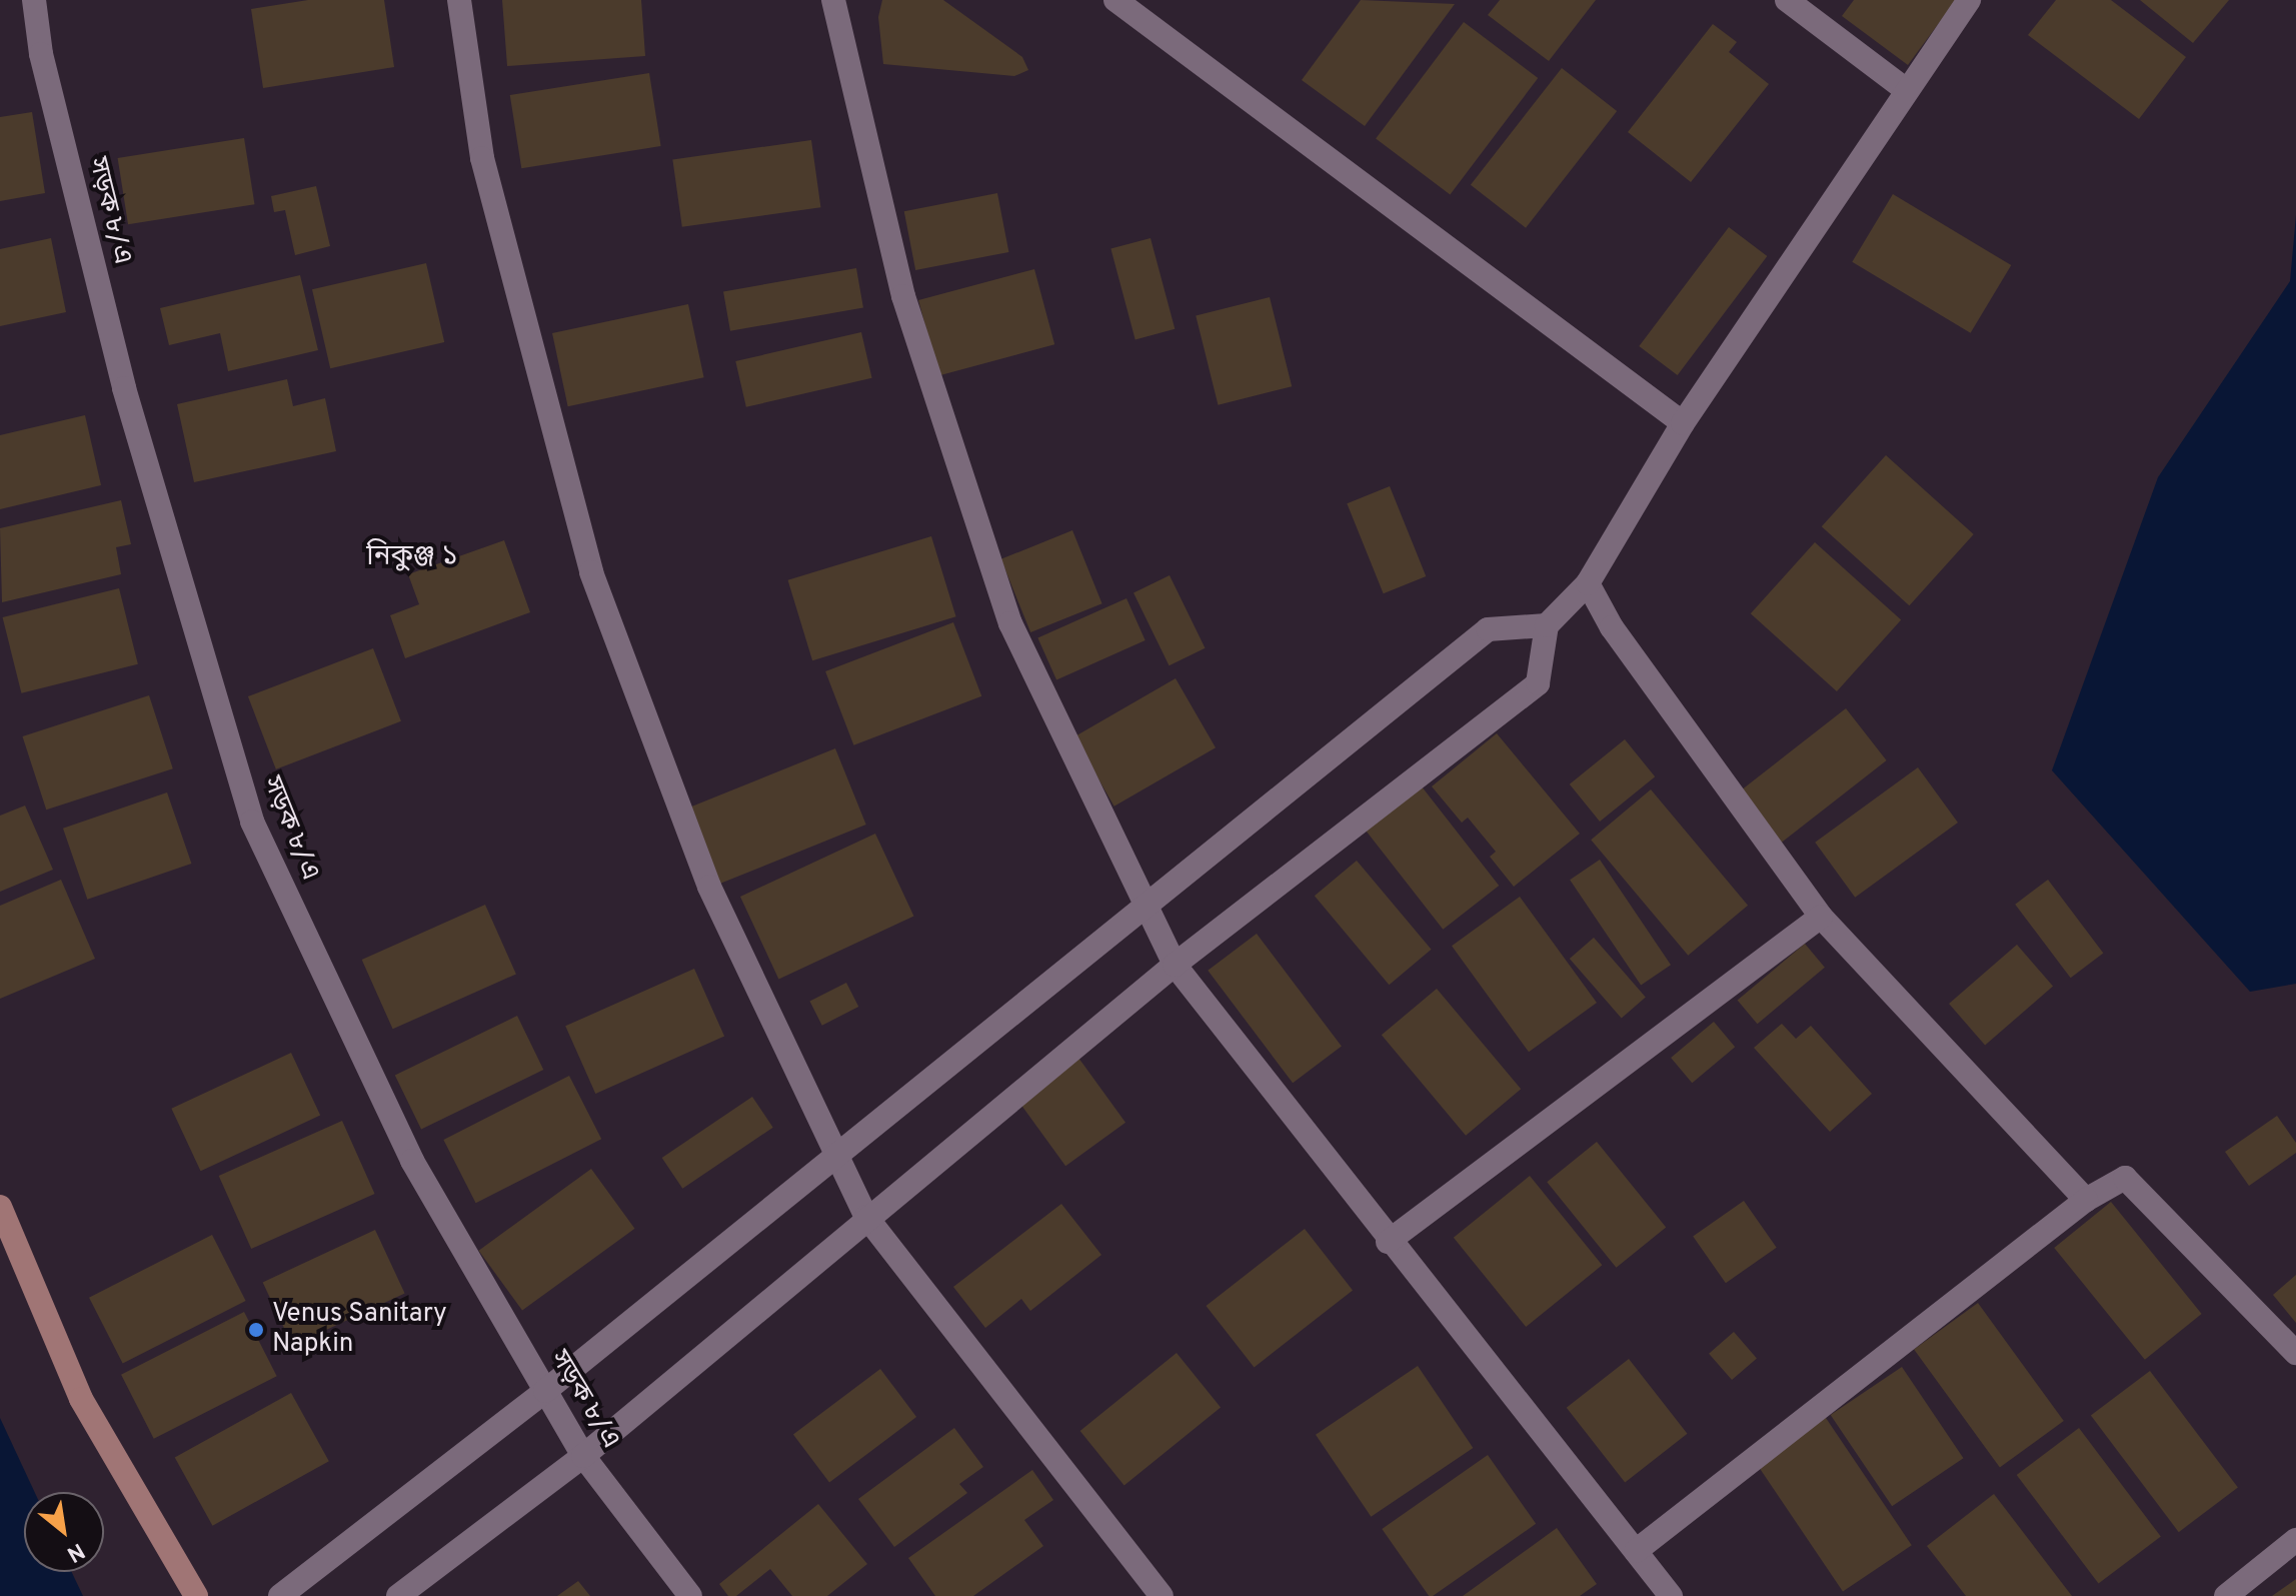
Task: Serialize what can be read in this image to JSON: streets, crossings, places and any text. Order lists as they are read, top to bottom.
{
  "streets": {
    "street": ["সড়ক ৮/এ"]
  },
  "districts": ["নিকুঞ্জ ১"],
  "places": ["Venus Sanitary Napkin"],
  "north": "bottom right"
}
